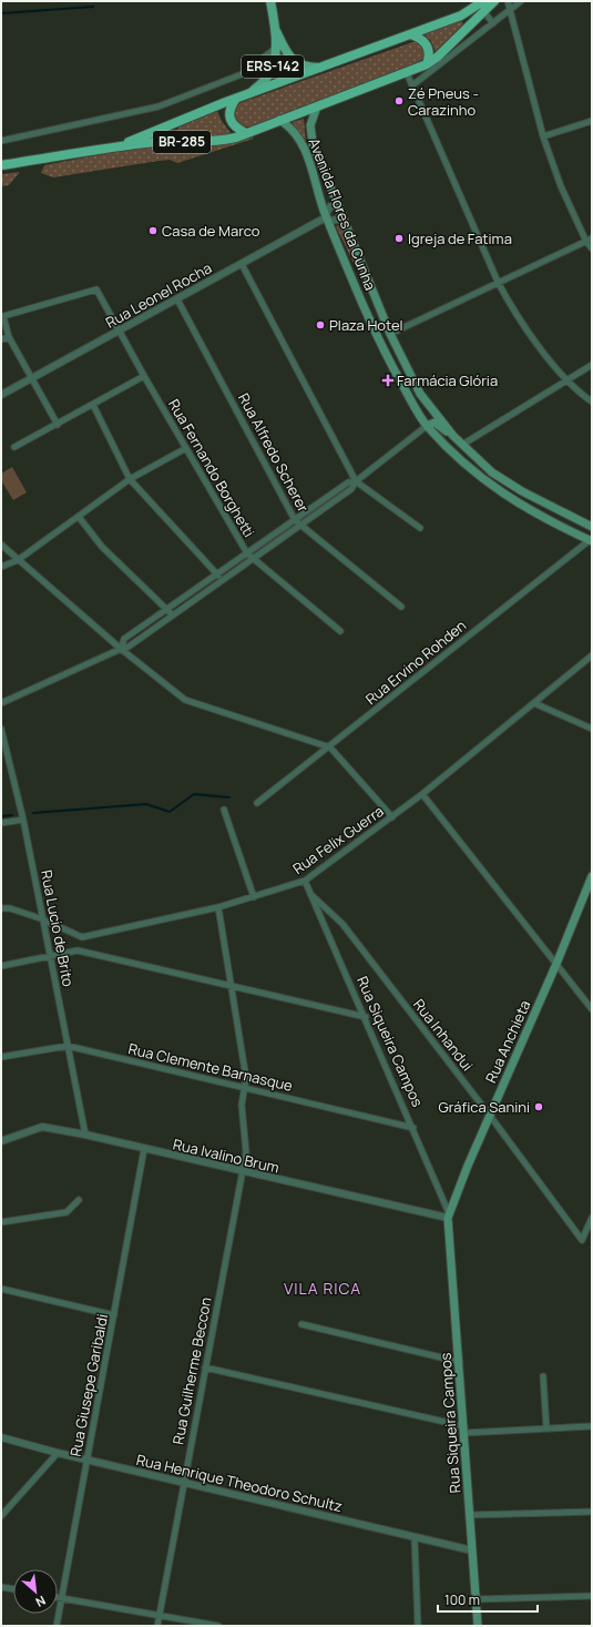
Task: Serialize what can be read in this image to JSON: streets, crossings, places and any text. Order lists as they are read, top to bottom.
{
  "streets": {
    "highway": ["BR-285"],
    "main road": [
      "ERS-142",
      "Avenida Flores da Cunha",
      "Rua Siqueira Campos",
      "Rua Anchieta"
    ],
    "street": [
      "Rua Leonel Rocha",
      "Rua Alfredo Scherer",
      "Rua Fernando Borghetti",
      "Rua Ervino Rohden",
      "Rua Felix Guerra",
      "Rua Lucio de Brito",
      "Rua Inhandui",
      "Rua Clemente Barnasque",
      "Rua Ivalino Brum",
      "Rua Guilherme Beccon",
      "Rua Giusepe Garibaldi",
      "Rua Henrique Theodoro Schultz"
    ]
  },
  "crossings": [
    ["ERS-142", "BR-285"],
    ["BR-285", "Avenida Flores da Cunha"],
    ["Avenida Flores da Cunha", "Rua Leonel Rocha"],
    ["Avenida Flores da Cunha", "Rua Ervino Rohden"],
    ["Rua Leonel Rocha", "Rua Alfredo Scherer"],
    ["Rua Leonel Rocha", "Rua Fernando Borghetti"],
    ["Rua Felix Guerra", "Rua Lucio de Brito"],
    ["Rua Felix Guerra", "Rua Siqueira Campos"],
    ["Rua Felix Guerra", "Rua Guilherme Beccon"],
    ["Rua Lucio de Brito", "Rua Clemente Barnasque"],
    ["Rua Lucio de Brito", "Rua Ivalino Brum"],
    ["Rua Inhandui", "Rua Siqueira Campos"],
    ["Rua Inhandui", "Rua Anchieta"],
    ["Rua Siqueira Campos", "Rua Anchieta"],
    ["Rua Siqueira Campos", "Rua Clemente Barnasque"],
    ["Rua Siqueira Campos", "Rua Ivalino Brum"],
    ["Rua Siqueira Campos", "Rua Henrique Theodoro Schultz"],
    ["Rua Anchieta", "Rua Ivalino Brum"],
    ["Rua Clemente Barnasque", "Rua Guilherme Beccon"],
    ["Rua Ivalino Brum", "Rua Guilherme Beccon"],
    ["Rua Ivalino Brum", "Rua Giusepe Garibaldi"],
    ["Rua Guilherme Beccon", "Rua Henrique Theodoro Schultz"],
    ["Rua Giusepe Garibaldi", "Rua Henrique Theodoro Schultz"]
  ],
  "districts": ["VILA RICA"],
  "places": {
    "other": [
      "Zé Pneus - Carazinho",
      "Casa de Marco",
      "Igreja de Fatima",
      "Plaza Hotel",
      "Gráfica Sanini"
    ],
    "health": ["Farmácia Glória"]
  },
  "scale_bar": "100 m",
  "north": "bottom right"
}
